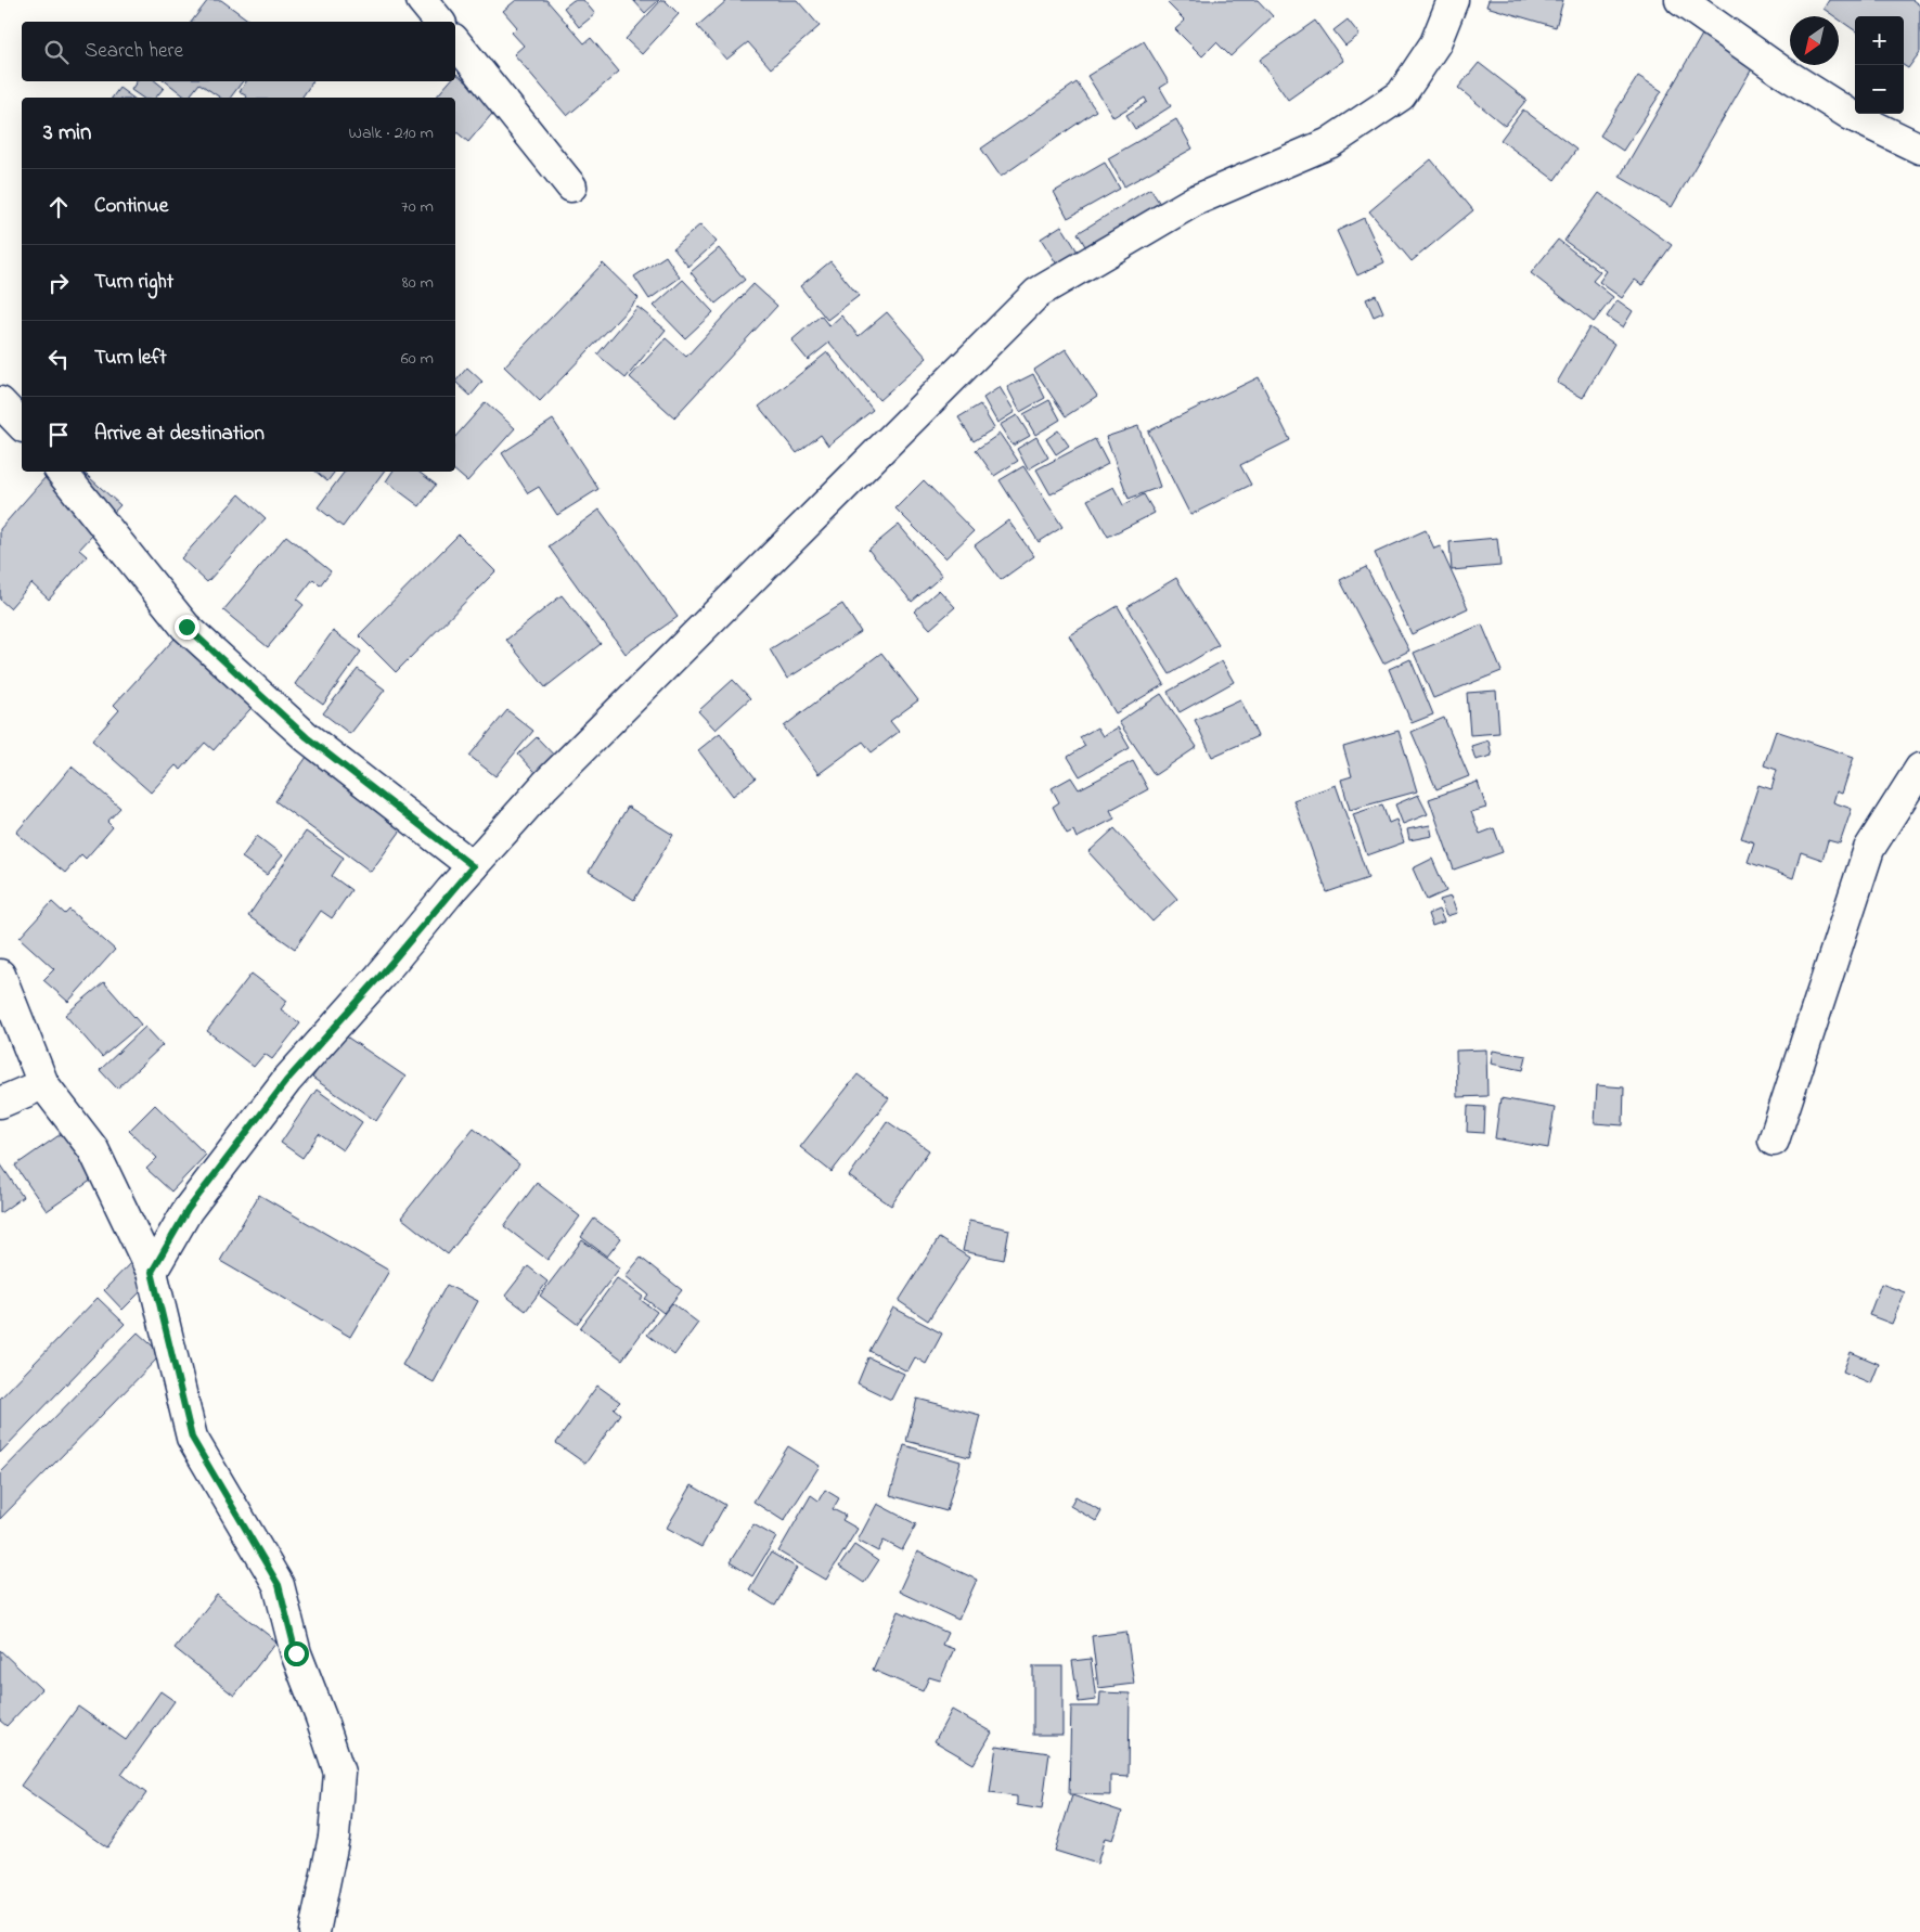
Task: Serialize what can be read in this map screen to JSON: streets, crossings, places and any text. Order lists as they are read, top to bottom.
{
  "north": "bottom left",
  "page": {
    "map_buttons": ["+", "−"],
    "search": "Search here",
    "heading": ["3 min", "Walk · 210 m"],
    "list": [
      ["Continue", "70 m"],
      ["Turn right", "80 m"],
      ["Turn left", "60 m"],
      "Arrive at destination"
    ]
  }
}
